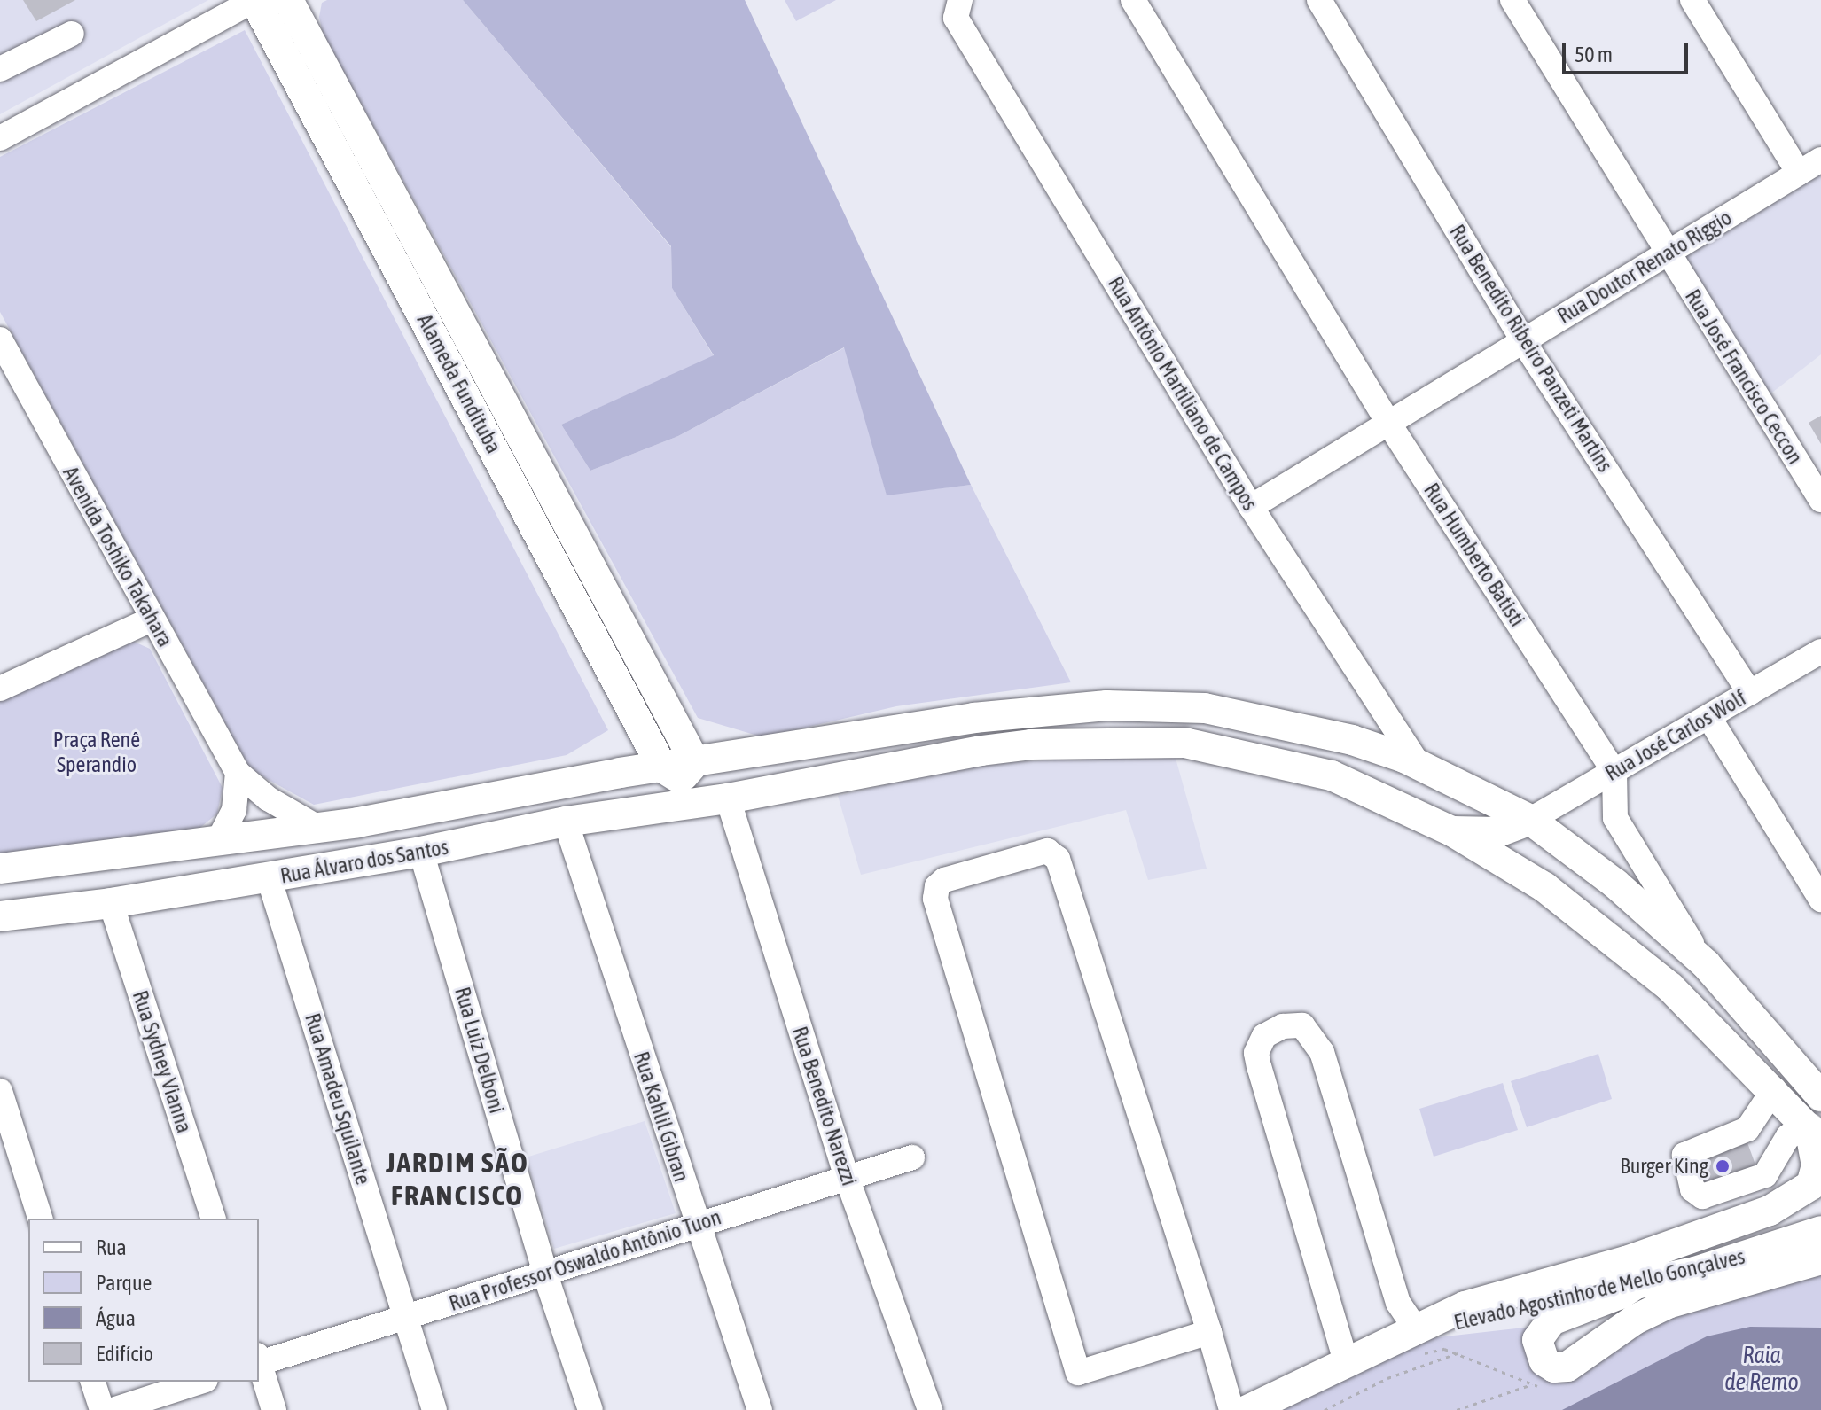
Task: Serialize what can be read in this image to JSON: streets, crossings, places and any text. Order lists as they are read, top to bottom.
{
  "streets": {
    "main road": ["Alameda Fundituba", "Rua Álvaro dos Santos", "Elevado Agostinho de Mello Gonçalves"],
    "street": [
      "Rua Doutor Renato Riggio",
      "Rua Benedito Ribeiro Panzeti Martins",
      "Rua José Francisco Ceccon",
      "Rua Antônio Martiliano de Campos",
      "Rua Humberto Batisti",
      "Avenida Toshiko Takahara",
      "Rua José Carlos Wolf",
      "Rua Luiz Delboni",
      "Rua Sydney Vianna",
      "Rua Amadeu Squilante",
      "Rua Benedito Narezzi",
      "Rua Kahlil Gibran",
      "Rua Professor Oswaldo Antônio Tuon"
    ]
  },
  "crossings": [
    ["Rua Doutor Renato Riggio", "Rua Benedito Ribeiro Panzeti Martins"],
    ["Rua Doutor Renato Riggio", "Rua José Francisco Ceccon"],
    ["Rua Doutor Renato Riggio", "Rua Antônio Martiliano de Campos"],
    ["Rua Doutor Renato Riggio", "Rua Humberto Batisti"],
    ["Rua Benedito Ribeiro Panzeti Martins", "Rua José Carlos Wolf"],
    ["Rua Humberto Batisti", "Rua José Carlos Wolf"],
    ["Rua Álvaro dos Santos", "Rua Luiz Delboni"],
    ["Rua Álvaro dos Santos", "Rua Sydney Vianna"],
    ["Rua Álvaro dos Santos", "Rua Amadeu Squilante"],
    ["Rua Álvaro dos Santos", "Rua Benedito Narezzi"],
    ["Rua Álvaro dos Santos", "Rua Kahlil Gibran"],
    ["Rua Luiz Delboni", "Rua Professor Oswaldo Antônio Tuon"],
    ["Rua Amadeu Squilante", "Rua Professor Oswaldo Antônio Tuon"],
    ["Rua Benedito Narezzi", "Rua Professor Oswaldo Antônio Tuon"],
    ["Rua Kahlil Gibran", "Rua Professor Oswaldo Antônio Tuon"]
  ],
  "districts": ["JARDIM SÃO FRANCISCO"],
  "water": ["Raia de Remo"],
  "parks": ["Praça Renê Sperandio"],
  "places": ["Burger King"],
  "legend": [
    "Rua",
    "Parque",
    "Água",
    "Edifício"
  ],
  "scale_bar": "50 m"
}
